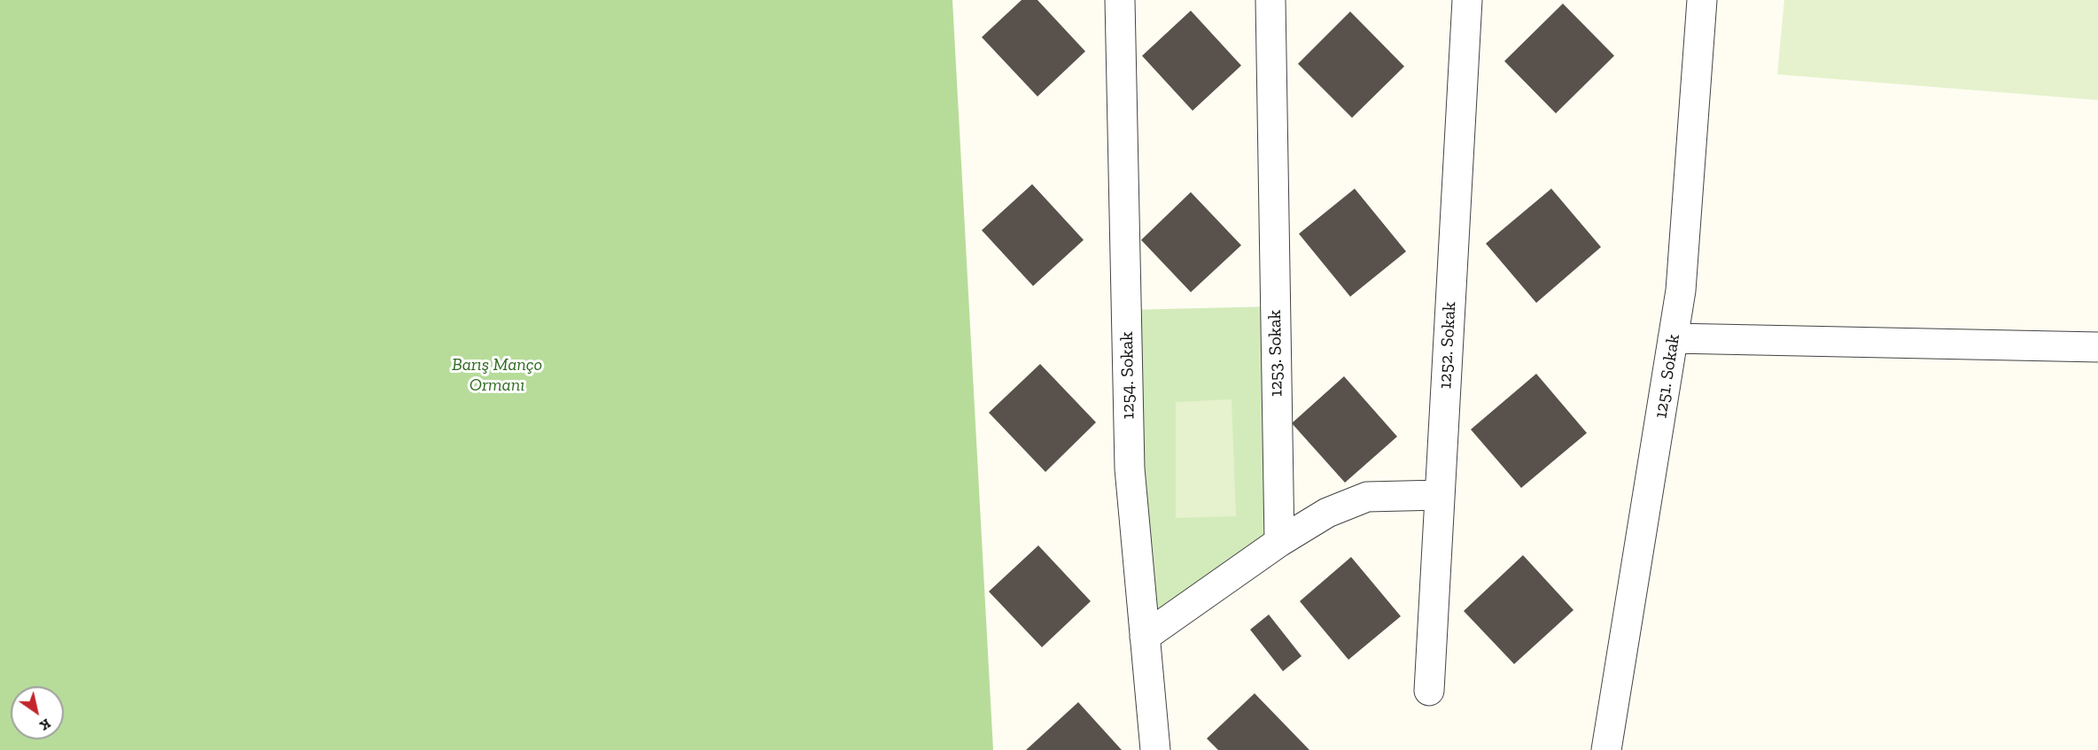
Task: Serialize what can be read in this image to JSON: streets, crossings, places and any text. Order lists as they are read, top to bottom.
{
  "streets": {
    "street": [
      "1252. Sokak",
      "1253. Sokak",
      "1254. Sokak",
      "1251. Sokak"
    ]
  },
  "parks": ["Barış Manço Ormanı"],
  "north": "bottom right"
}
